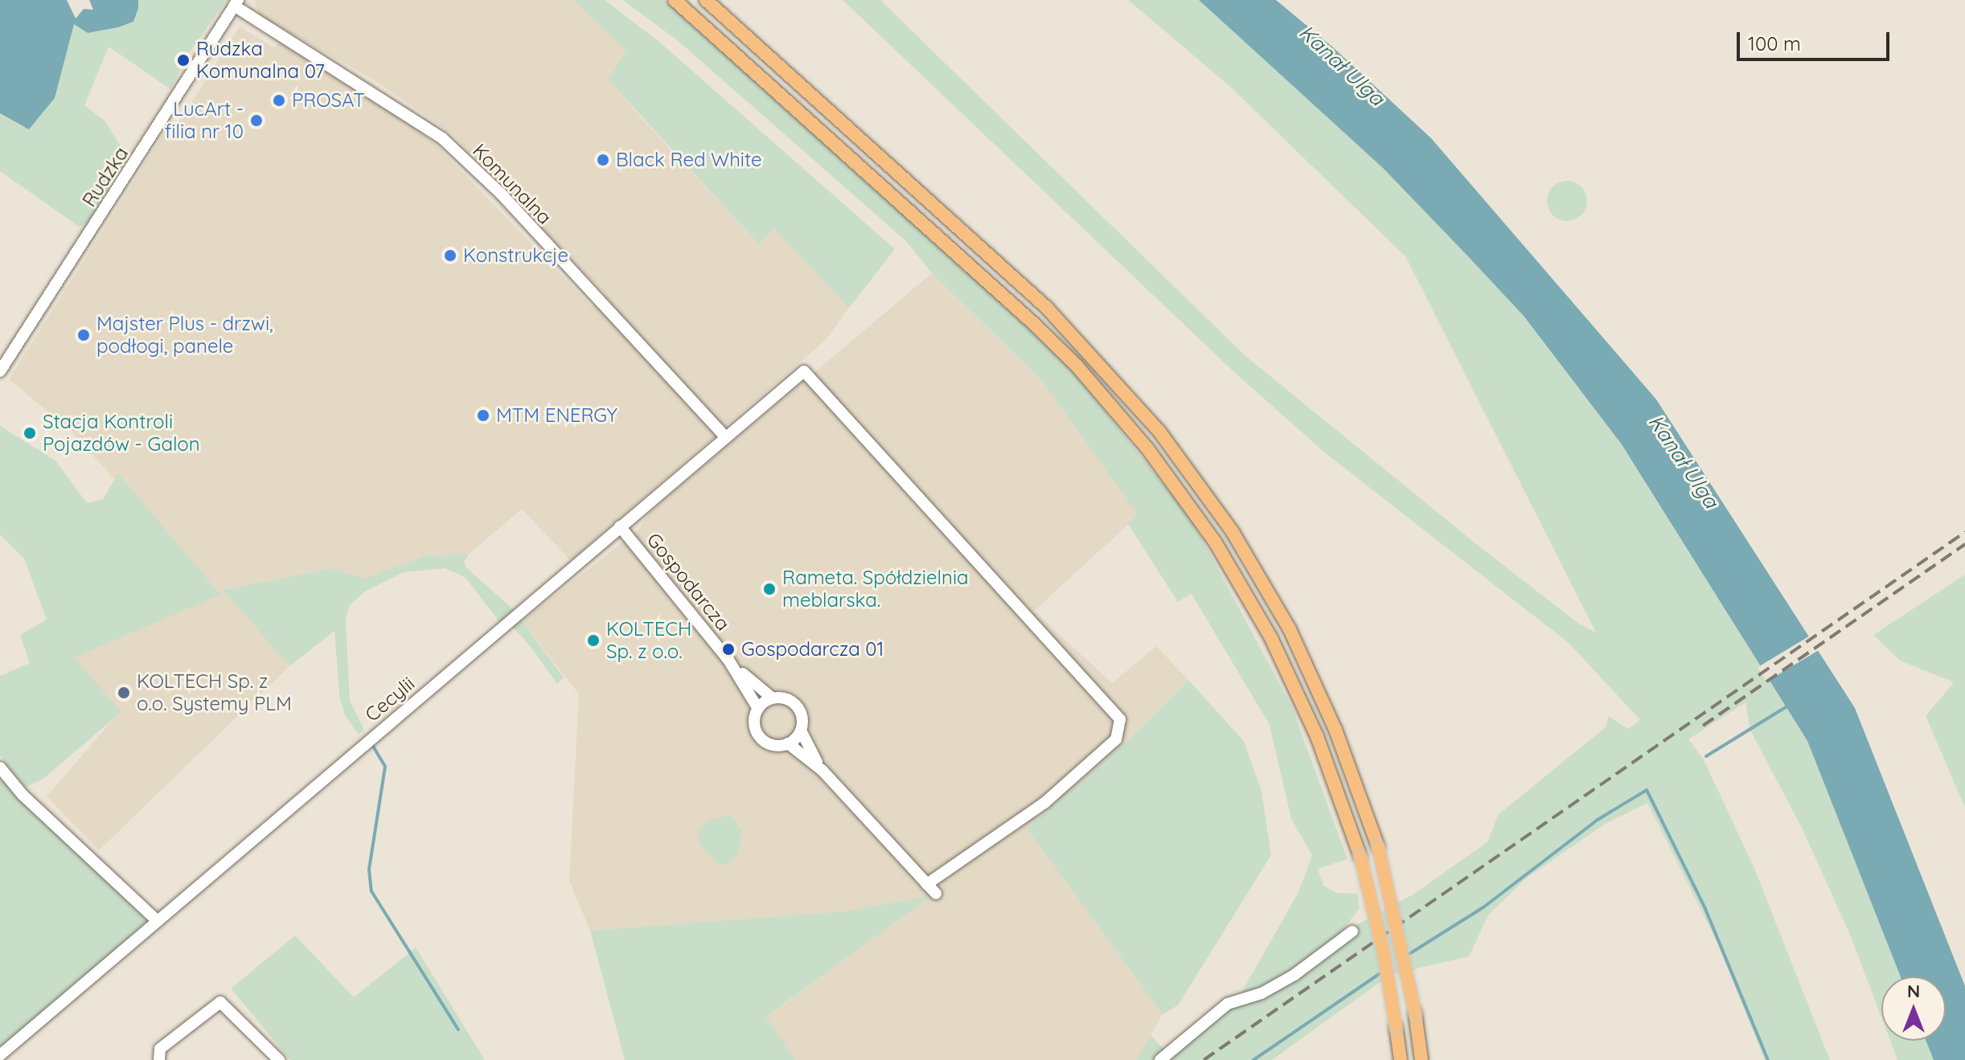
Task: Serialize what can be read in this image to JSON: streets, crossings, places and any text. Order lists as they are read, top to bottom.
{
  "streets": {
    "street": [
      "Rudzka",
      "Komunalna",
      "Gospodarcza",
      "Cecylii"
    ]
  },
  "crossings": [
    ["Rudzka", "Komunalna"],
    ["Komunalna", "Cecylii"],
    ["Gospodarcza", "Cecylii"]
  ],
  "water": ["Kanał Ulga"],
  "places": [
    "Rudzka Komunalna 07",
    "PROSAT",
    "LucArt - filia nr 10",
    "Black Red White",
    "Konstrukcje",
    "Majster Plus - drzwi, podłogi, panele",
    "MTM ENERGY",
    "Stacja Kontroli Pojazdów - Galon",
    "Rameta. Spółdzielnia meblarska.",
    "KOLTECH Sp. z o.o.",
    "Gospodarcza 01",
    "KOLTECH Sp. z o.o. Systemy PLM"
  ],
  "scale_bar": "100 m",
  "north": "top"
}
